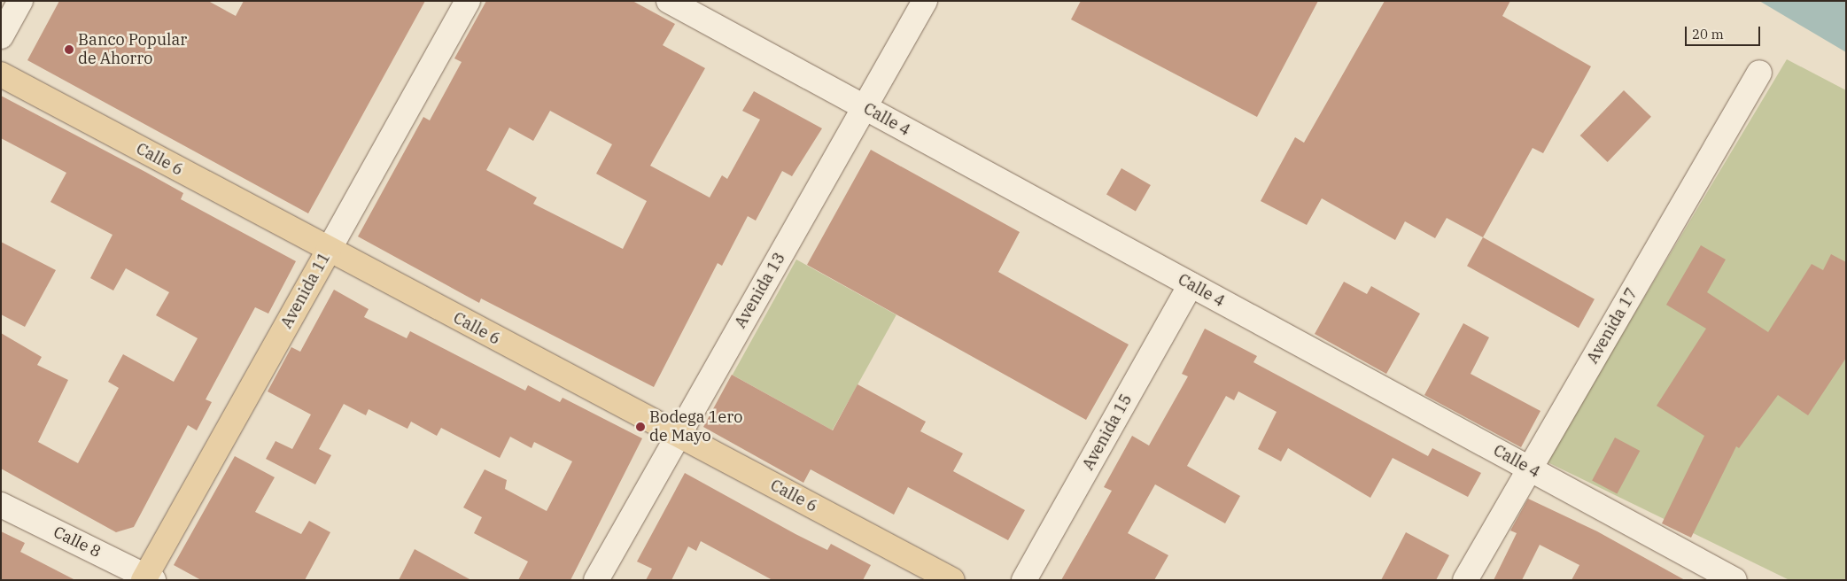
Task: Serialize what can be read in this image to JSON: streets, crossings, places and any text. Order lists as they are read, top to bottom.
{
  "streets": {
    "main road": ["Calle 6", "Avenida 11"],
    "street": [
      "Calle 4",
      "Avenida 13",
      "Avenida 17",
      "Avenida 15",
      "Calle 8"
    ]
  },
  "crossings": [
    ["Calle 4", "Avenida 13"],
    ["Calle 4", "Avenida 17"],
    ["Calle 4", "Avenida 15"],
    ["Calle 6", "Avenida 11"],
    ["Calle 6", "Avenida 13"],
    ["Avenida 11", "Calle 8"]
  ],
  "places": ["Banco Popular de Ahorro", "Bodega 1ero de Mayo"],
  "scale_bar": "20 m"
}
